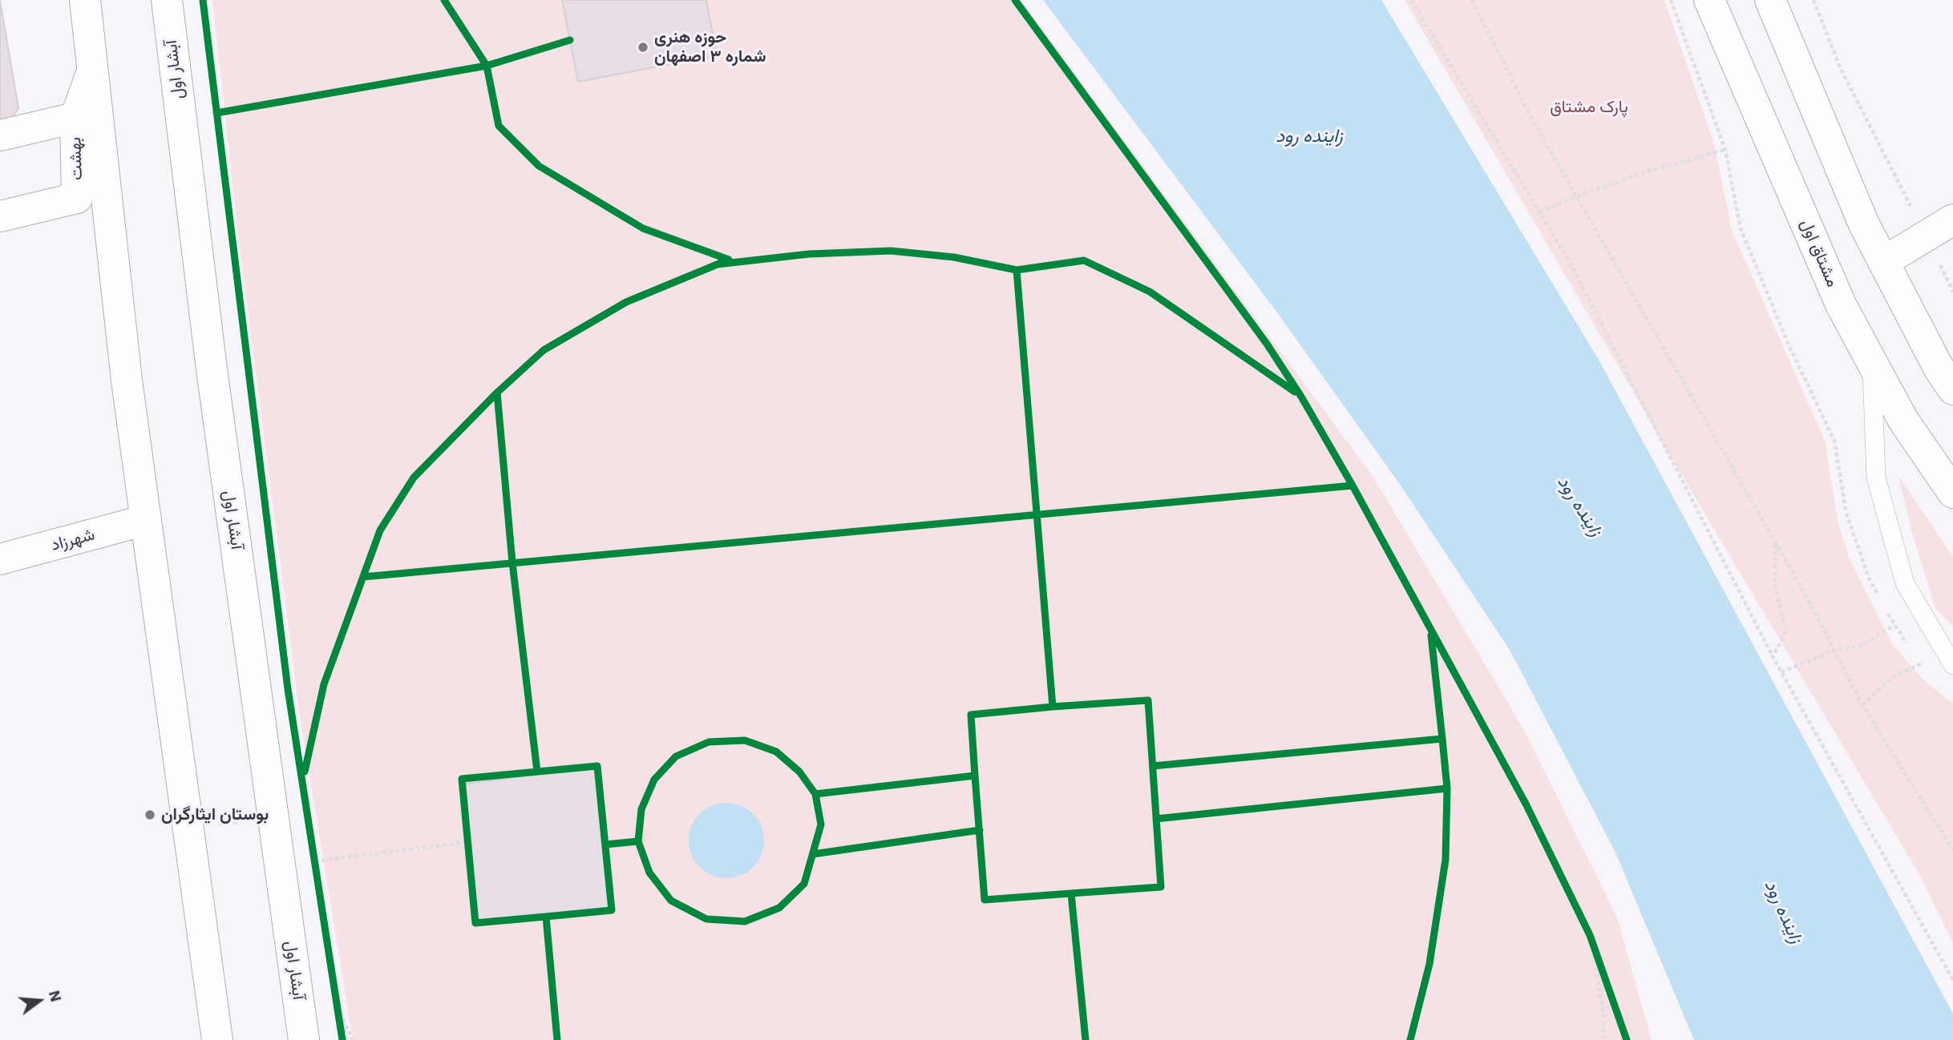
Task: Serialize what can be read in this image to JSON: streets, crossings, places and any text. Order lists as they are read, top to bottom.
{
  "streets": {
    "main road": [
      "آبشار اول",
      "بهشت",
      "مشتاق اول",
      "شهرزاد"
    ]
  },
  "water": ["زاینده رود"],
  "parks": ["پارک مشتاق"],
  "places": ["حوزه هنری شماره ۳ اصفهان", "بوستان ایثارگران"],
  "north": "right"
}
